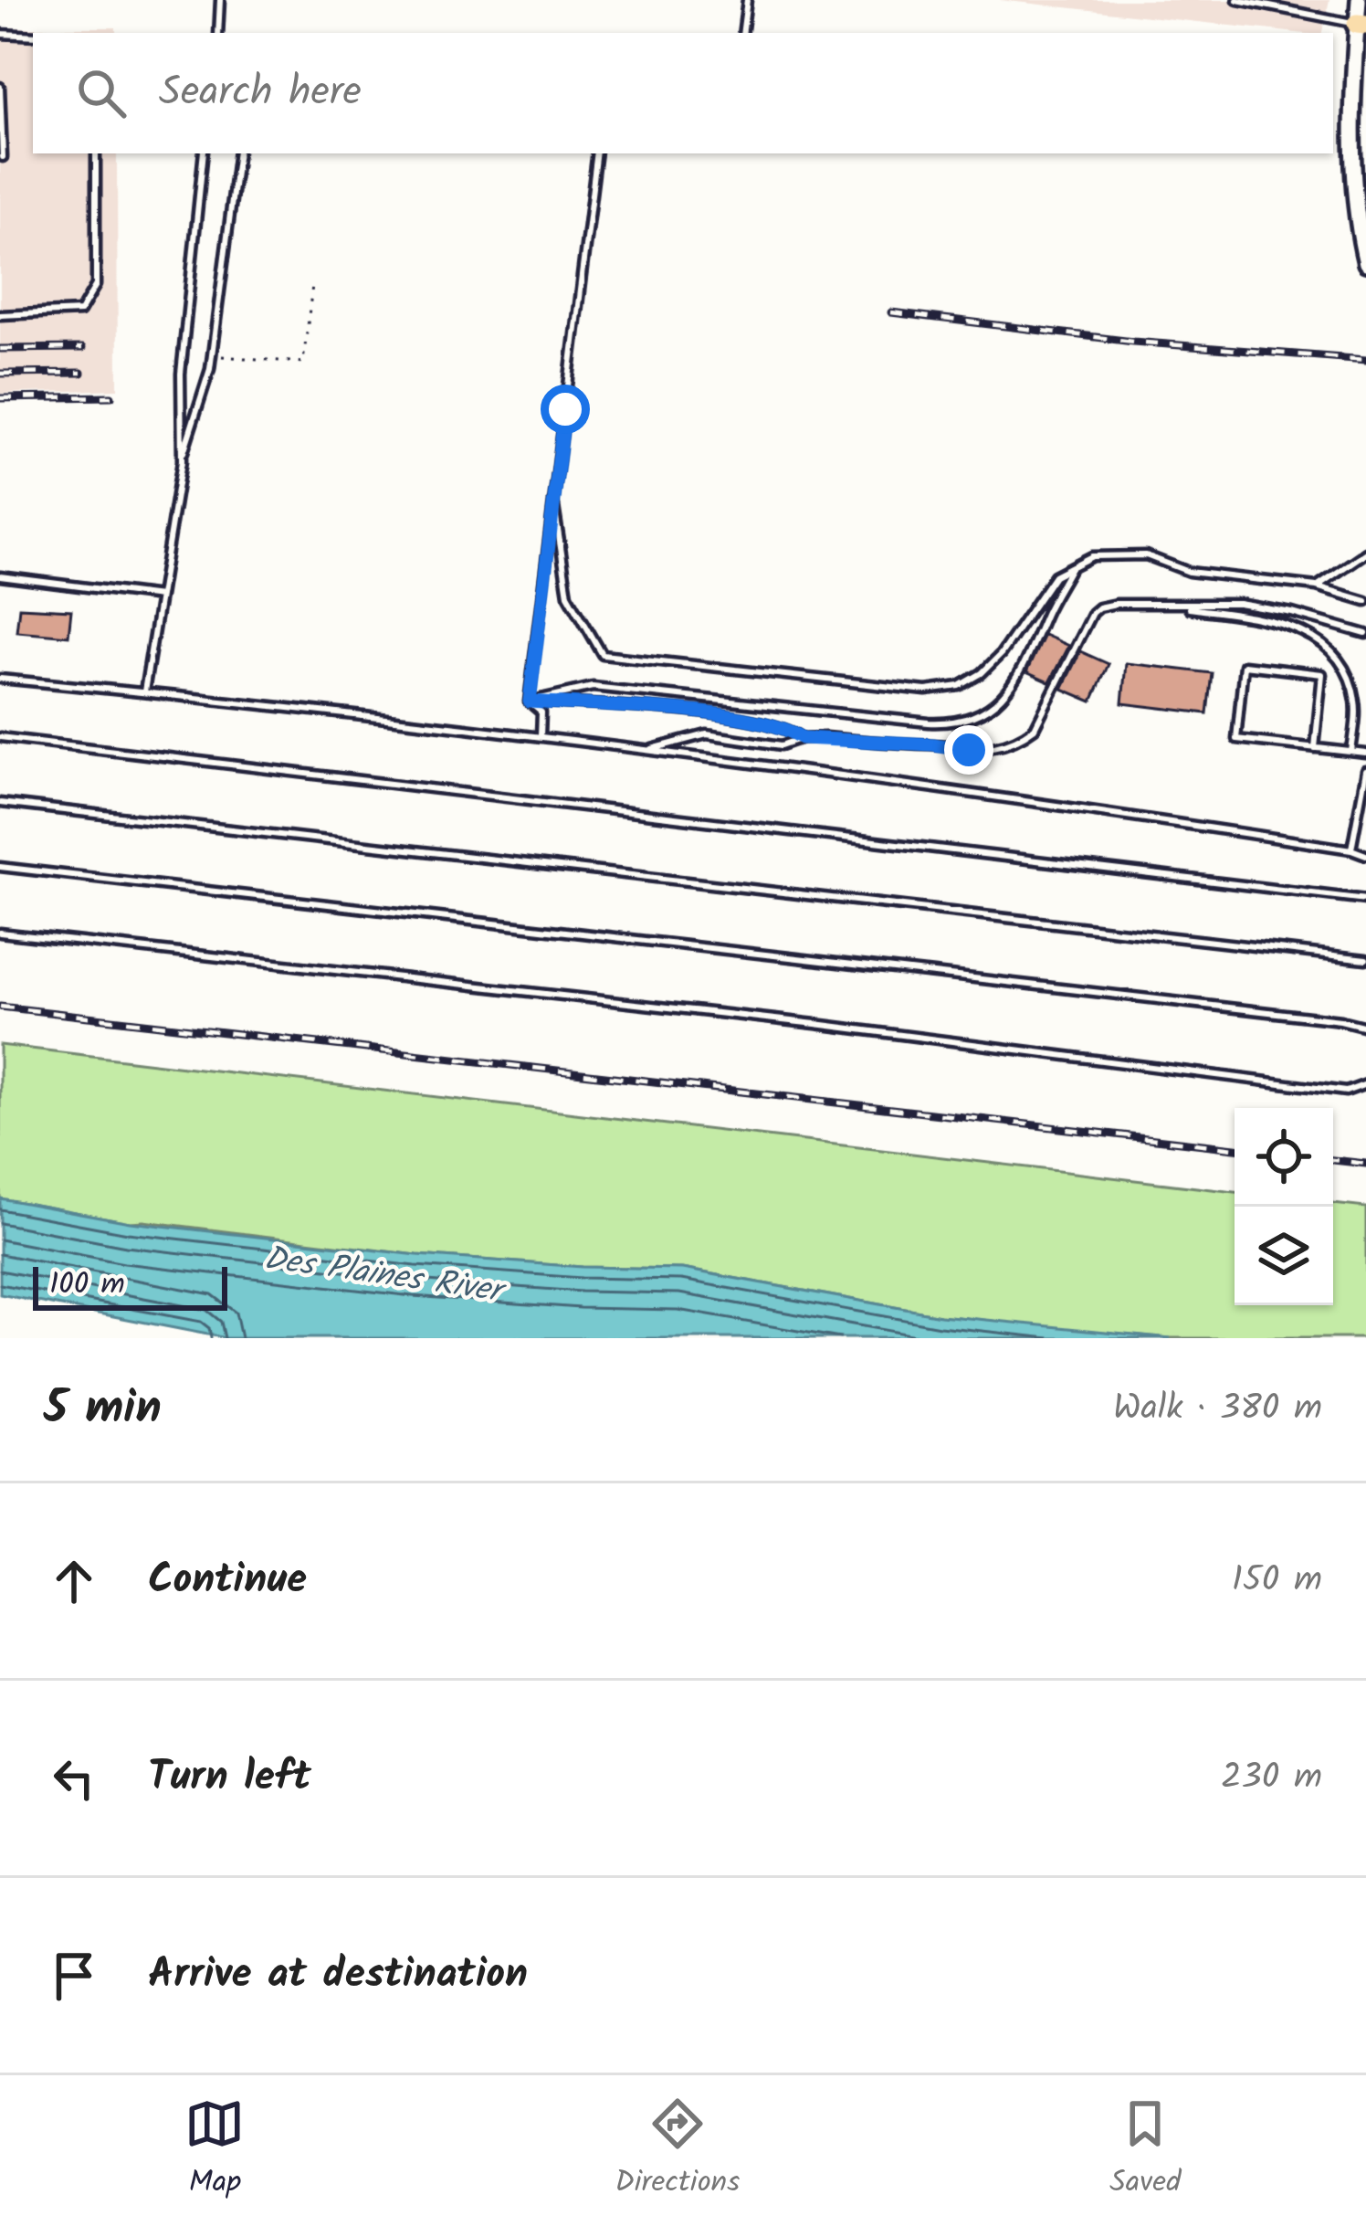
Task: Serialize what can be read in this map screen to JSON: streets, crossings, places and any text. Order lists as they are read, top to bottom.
{
  "water": ["Des Plaines River"],
  "scale_bar": "100 m",
  "page": {
    "search": "Search here",
    "scale": "100 m",
    "heading": ["5 min", "Walk · 380 m"],
    "list": [
      ["Continue", "150 m"],
      ["Turn left", "230 m"],
      "Arrive at destination"
    ],
    "nav": ["Map", "Directions", "Saved"]
  }
}
